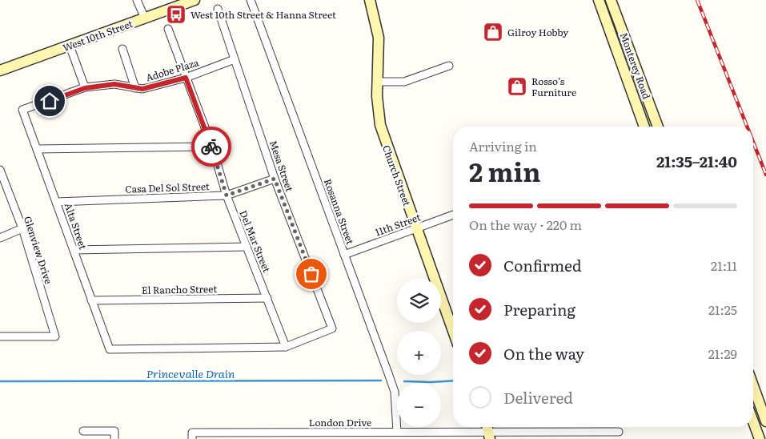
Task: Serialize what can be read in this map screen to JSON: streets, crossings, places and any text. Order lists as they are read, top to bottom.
{
  "streets": {
    "street": [
      "West 10th Street",
      "Monterey Road",
      "Adobe Plaza",
      "Mesa Street",
      "Church Street",
      "Casa Del Sol Street",
      "Rosanna Street",
      "11th Street",
      "Alta Street",
      "Del Mar Street",
      "Glenview Drive",
      "El Rancho Street",
      "London Drive"
    ]
  },
  "crossings": [
    ["Adobe Plaza", "Mesa Street"],
    ["Adobe Plaza", "Alta Street"],
    ["Adobe Plaza", "Del Mar Street"],
    ["Mesa Street", "Casa Del Sol Street"],
    ["Mesa Street", "Alta Street"],
    ["Mesa Street", "Del Mar Street"],
    ["Church Street", "11th Street"],
    ["Casa Del Sol Street", "Alta Street"],
    ["Casa Del Sol Street", "Del Mar Street"],
    ["Rosanna Street", "11th Street"],
    ["Rosanna Street", "London Drive"],
    ["Alta Street", "Del Mar Street"],
    ["Alta Street", "El Rancho Street"],
    ["Del Mar Street", "El Rancho Street"]
  ],
  "water": ["Princevalle Drain"],
  "places": {
    "bus stop": ["West 10th Street & Hanna Street"],
    "shop": ["Gilroy Hobby", "Rosso’s Furniture"]
  },
  "page": {
    "heading": ["2 min", "Arriving in", "21:35–21:40"],
    "bar": "On the way · 220 m",
    "list": [
      ["Confirmed", "21:11"],
      ["Preparing", "21:25"],
      ["On the way", "21:29"],
      "Delivered"
    ],
    "map_buttons": ["+", "−"]
  }
}
